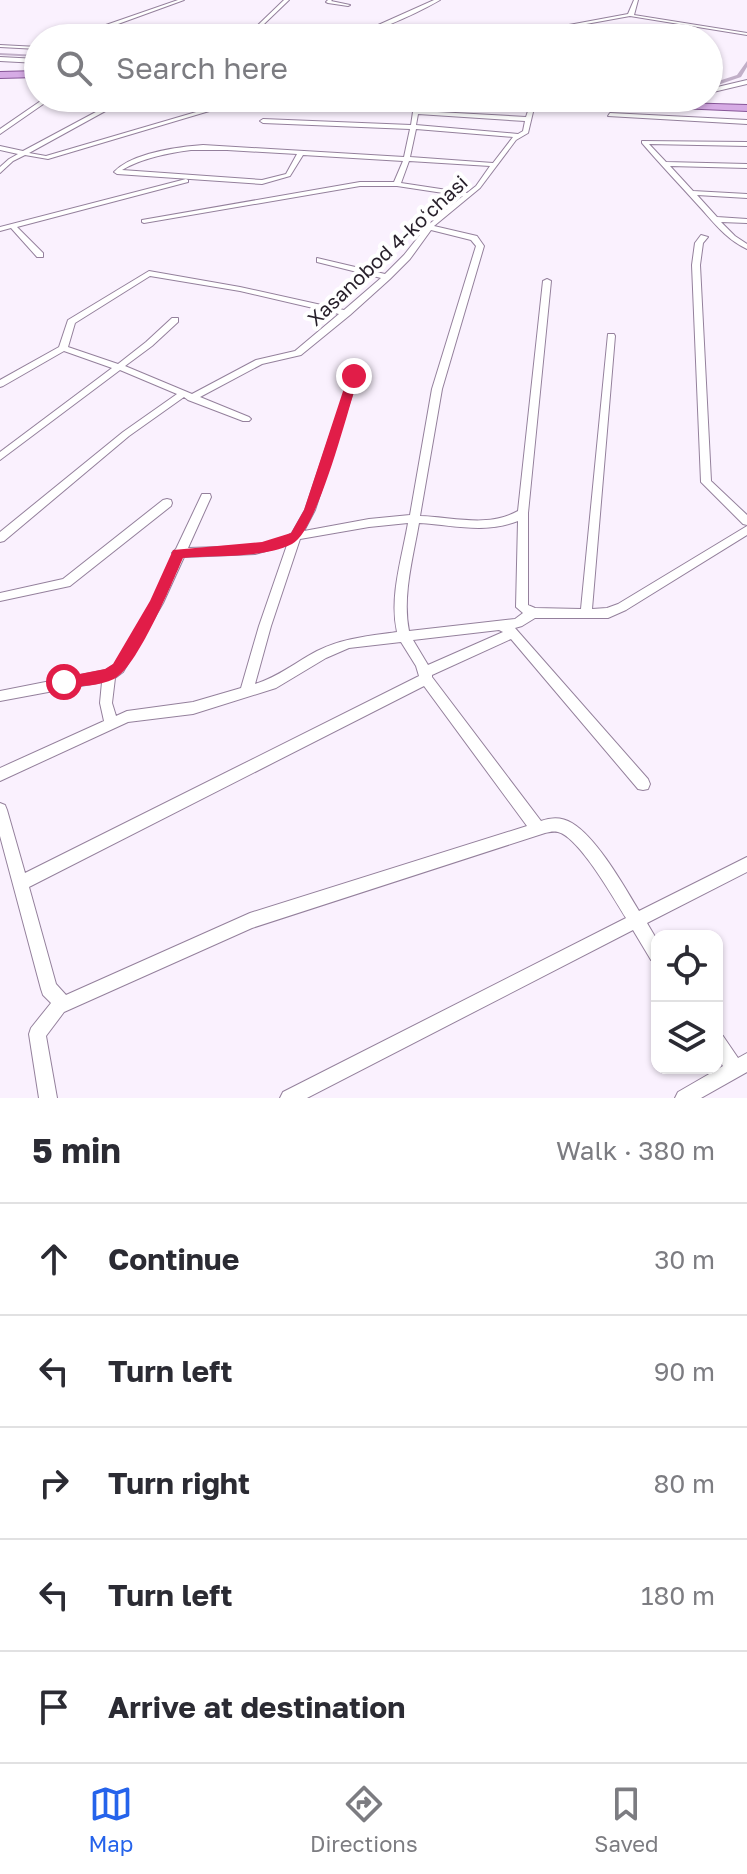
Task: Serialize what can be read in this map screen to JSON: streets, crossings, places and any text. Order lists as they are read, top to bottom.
{
  "streets": {
    "street": ["Xasanobod 4-koʻchasi"]
  },
  "page": {
    "search": "Search here",
    "heading": ["5 min", "Walk · 380 m"],
    "list": [
      ["Continue", "30 m"],
      ["Turn left", "90 m"],
      ["Turn right", "80 m"],
      ["Turn left", "180 m"],
      "Arrive at destination"
    ],
    "nav": ["Map", "Directions", "Saved"]
  }
}
